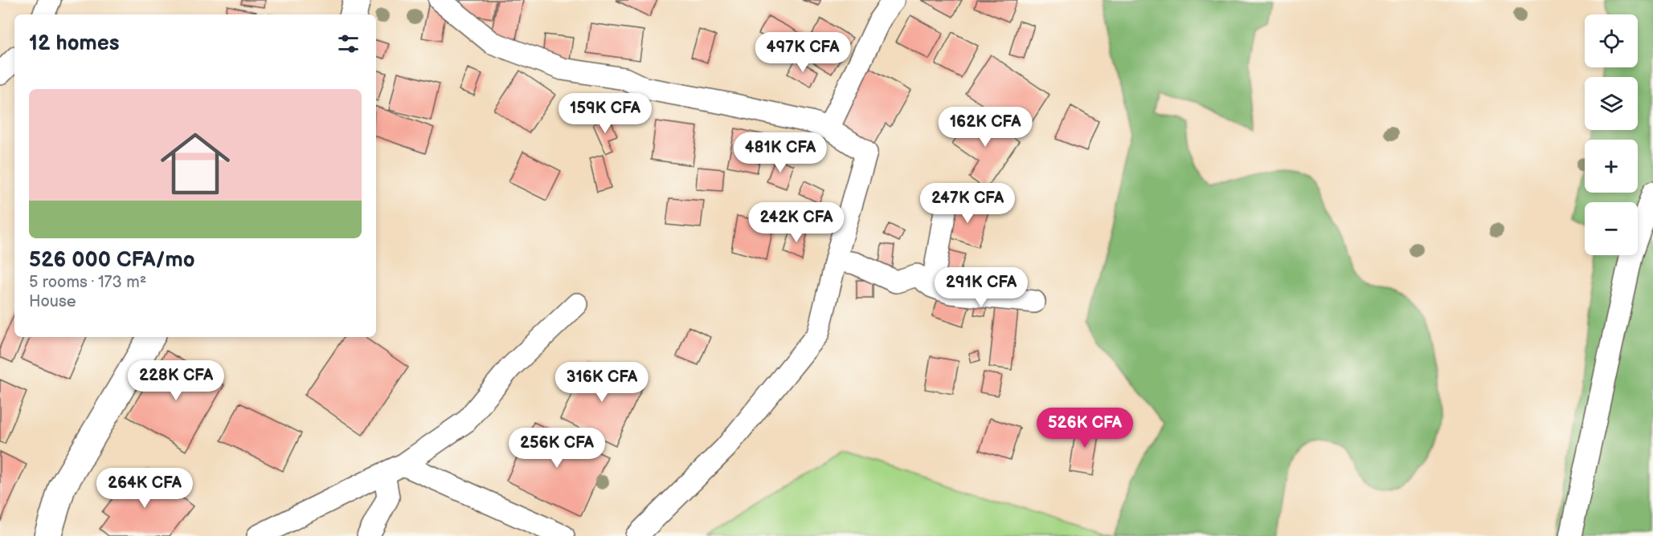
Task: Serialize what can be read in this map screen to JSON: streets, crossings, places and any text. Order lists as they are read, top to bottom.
{
  "page": {
    "map_buttons": ["+", "−"],
    "heading": "12 homes",
    "price": [
      "497K CFA",
      "159K CFA",
      "162K CFA",
      "481K CFA",
      "247K CFA",
      "242K CFA",
      "291K CFA",
      "228K CFA",
      "316K CFA",
      "526K CFA",
      "256K CFA",
      "264K CFA"
    ],
    "list": [
      {
        "name": "526 000 CFA/mo",
        "note": "5 rooms · 173 m² · House"
      }
    ]
  }
}
